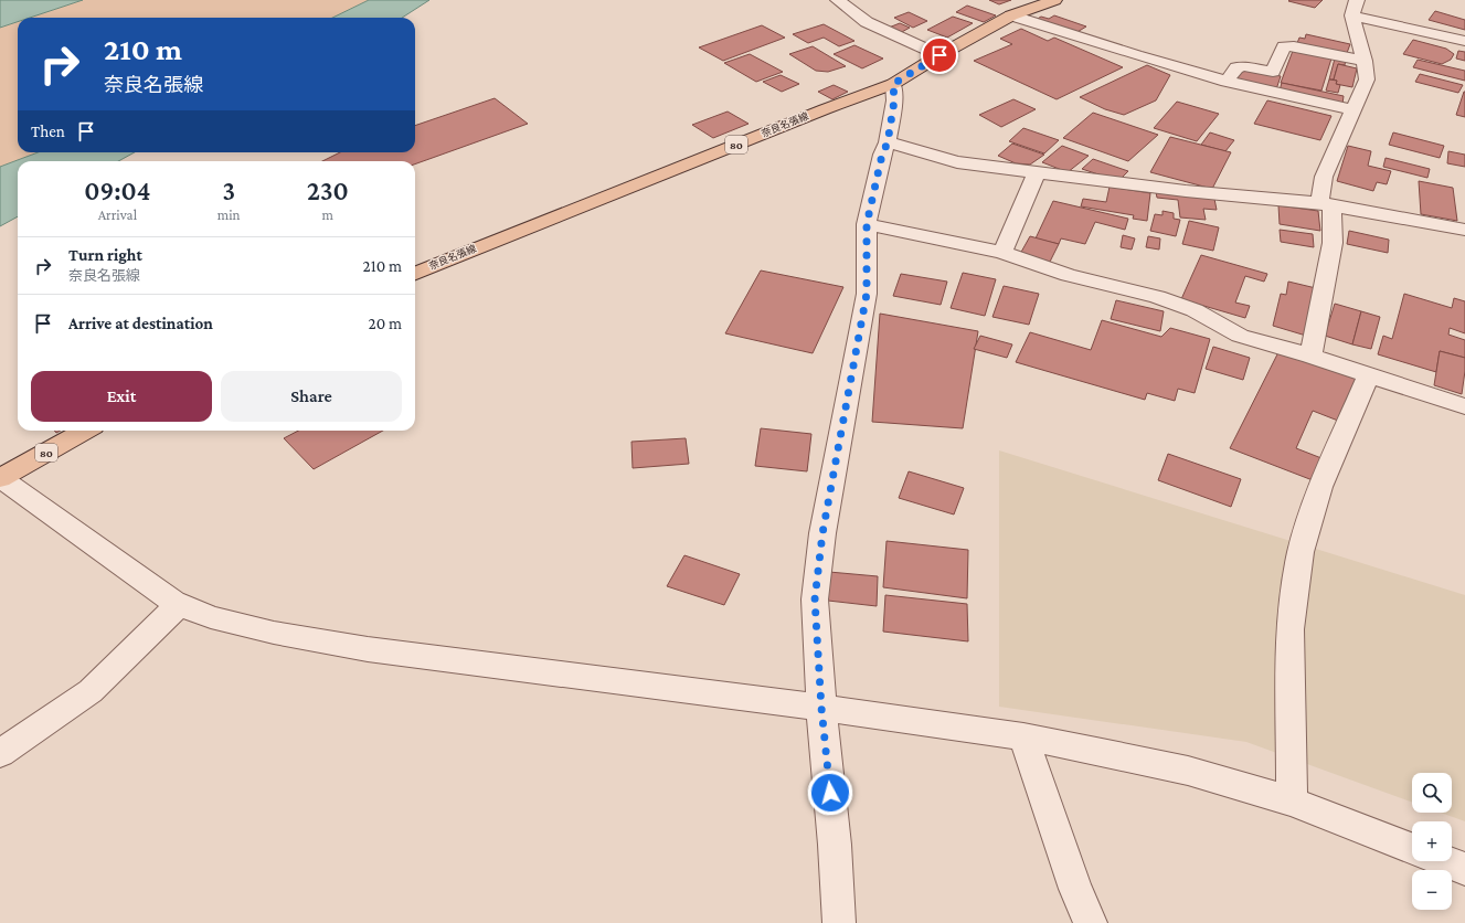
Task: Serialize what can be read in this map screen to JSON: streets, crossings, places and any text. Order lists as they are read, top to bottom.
{
  "streets": {
    "main road": ["奈良名張線", "80"]
  },
  "page": {
    "turn": ["210 m", "奈良名張線"],
    "then": "Then",
    "eta": [
      "09:04",
      "Arrival",
      "3",
      "min",
      "230",
      "m"
    ],
    "list": [
      {
        "name": "Turn right",
        "note": "奈良名張線",
        "value": "210 m"
      },
      {
        "name": "Arrive at destination",
        "value": "20 m"
      }
    ],
    "buttons": ["Exit", "Share"],
    "map_buttons": ["+", "−"]
  }
}
